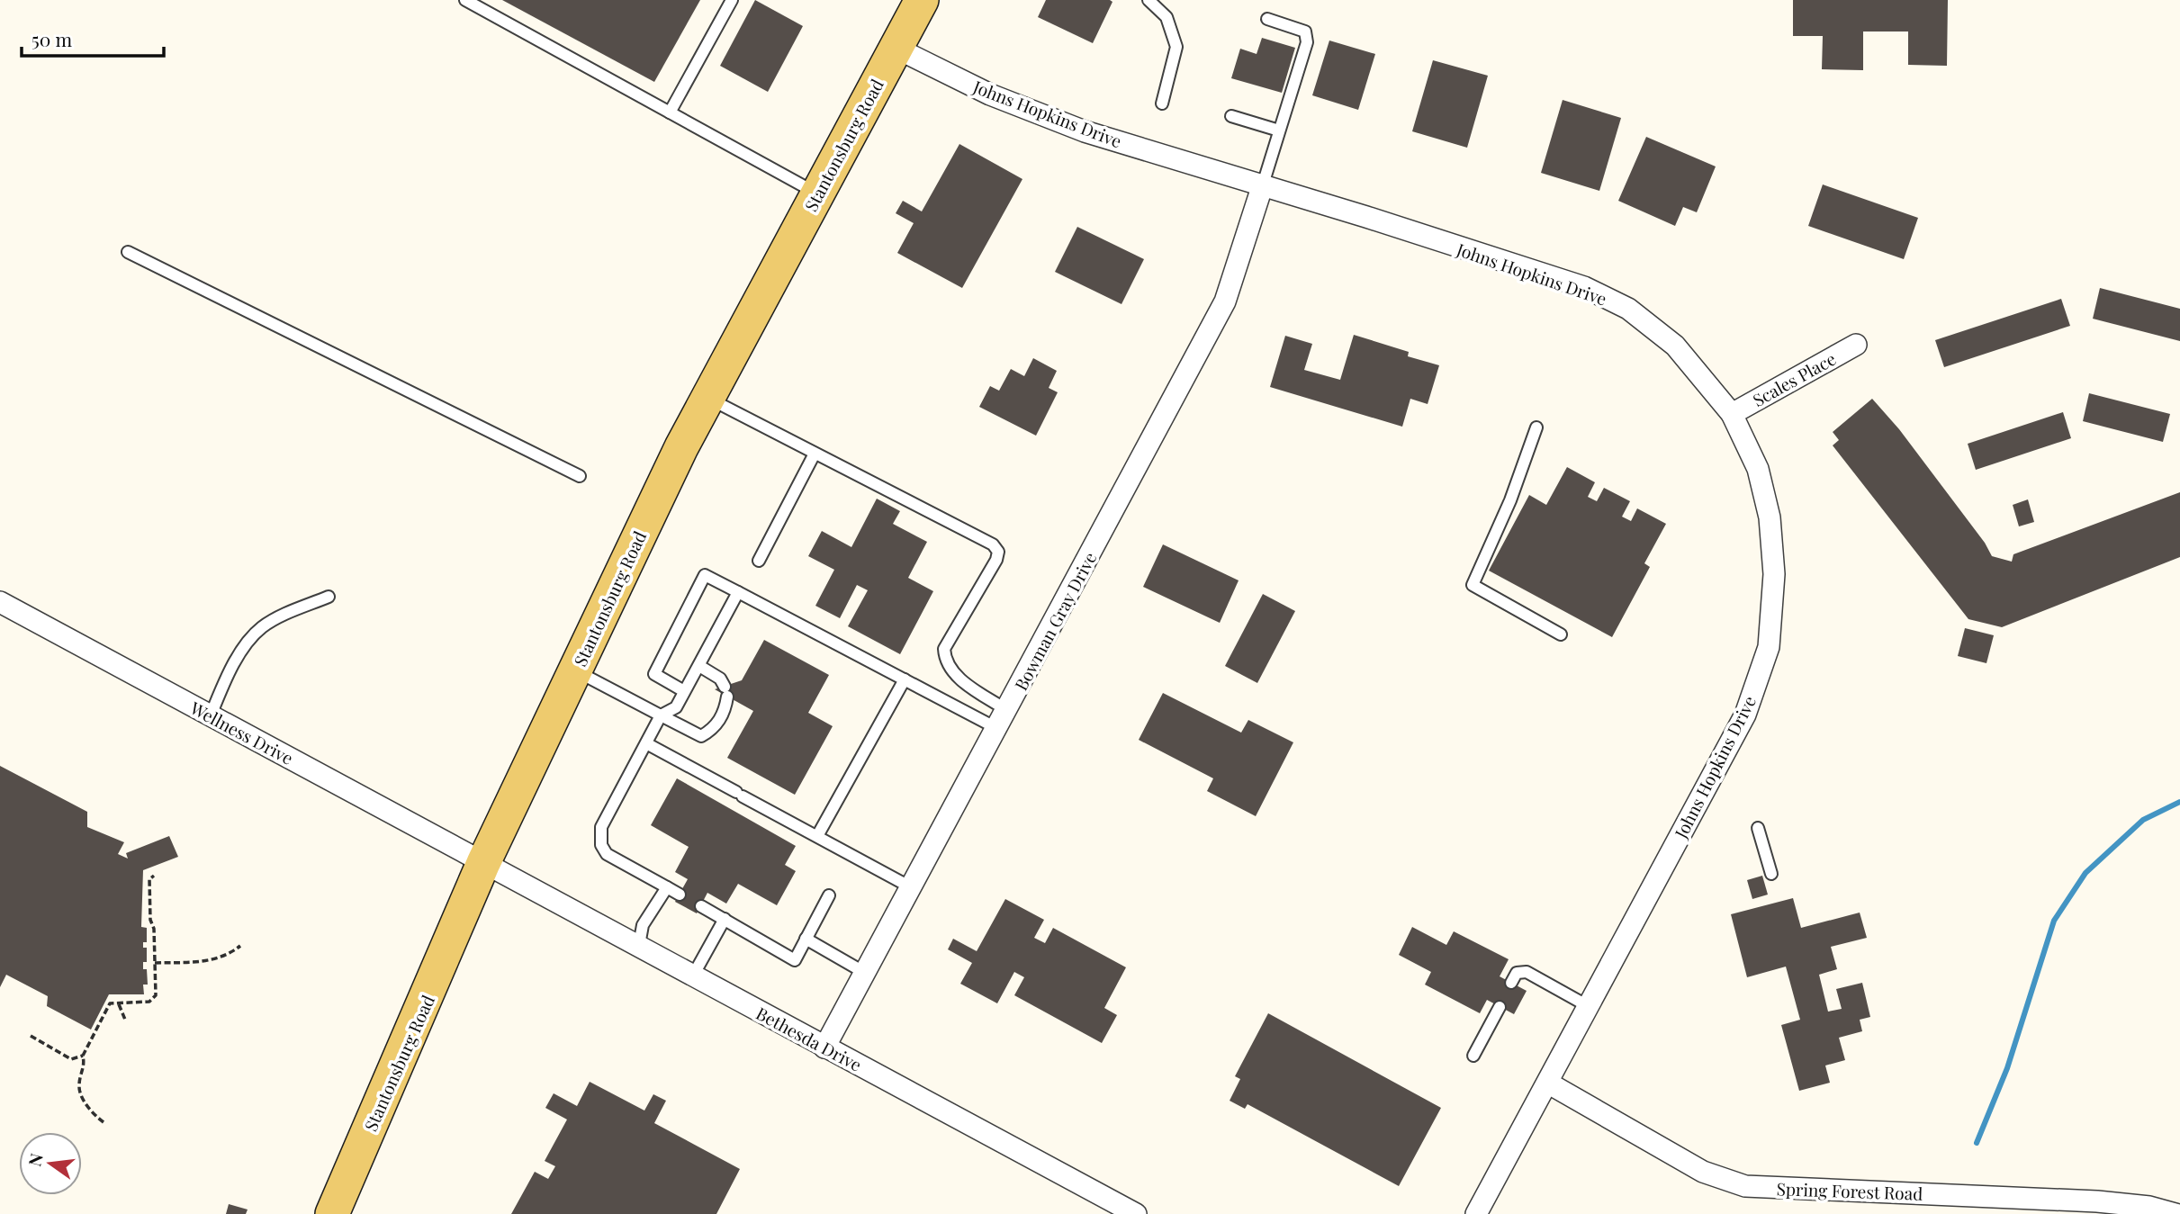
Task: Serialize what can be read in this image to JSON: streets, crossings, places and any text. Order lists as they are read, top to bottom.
{
  "streets": {
    "main road": ["Stantonsburg Road"],
    "street": [
      "Johns Hopkins Drive",
      "Scales Place",
      "Bowman Gray Drive",
      "Wellness Drive",
      "Bethesda Drive",
      "Spring Forest Road"
    ]
  },
  "crossings": [
    ["Johns Hopkins Drive", "Stantonsburg Road"],
    ["Johns Hopkins Drive", "Scales Place"],
    ["Johns Hopkins Drive", "Bowman Gray Drive"],
    ["Johns Hopkins Drive", "Spring Forest Road"],
    ["Stantonsburg Road", "Wellness Drive"],
    ["Stantonsburg Road", "Bethesda Drive"],
    ["Bowman Gray Drive", "Bethesda Drive"],
    ["Wellness Drive", "Bethesda Drive"]
  ],
  "scale_bar": "50 m",
  "north": "left"
}
